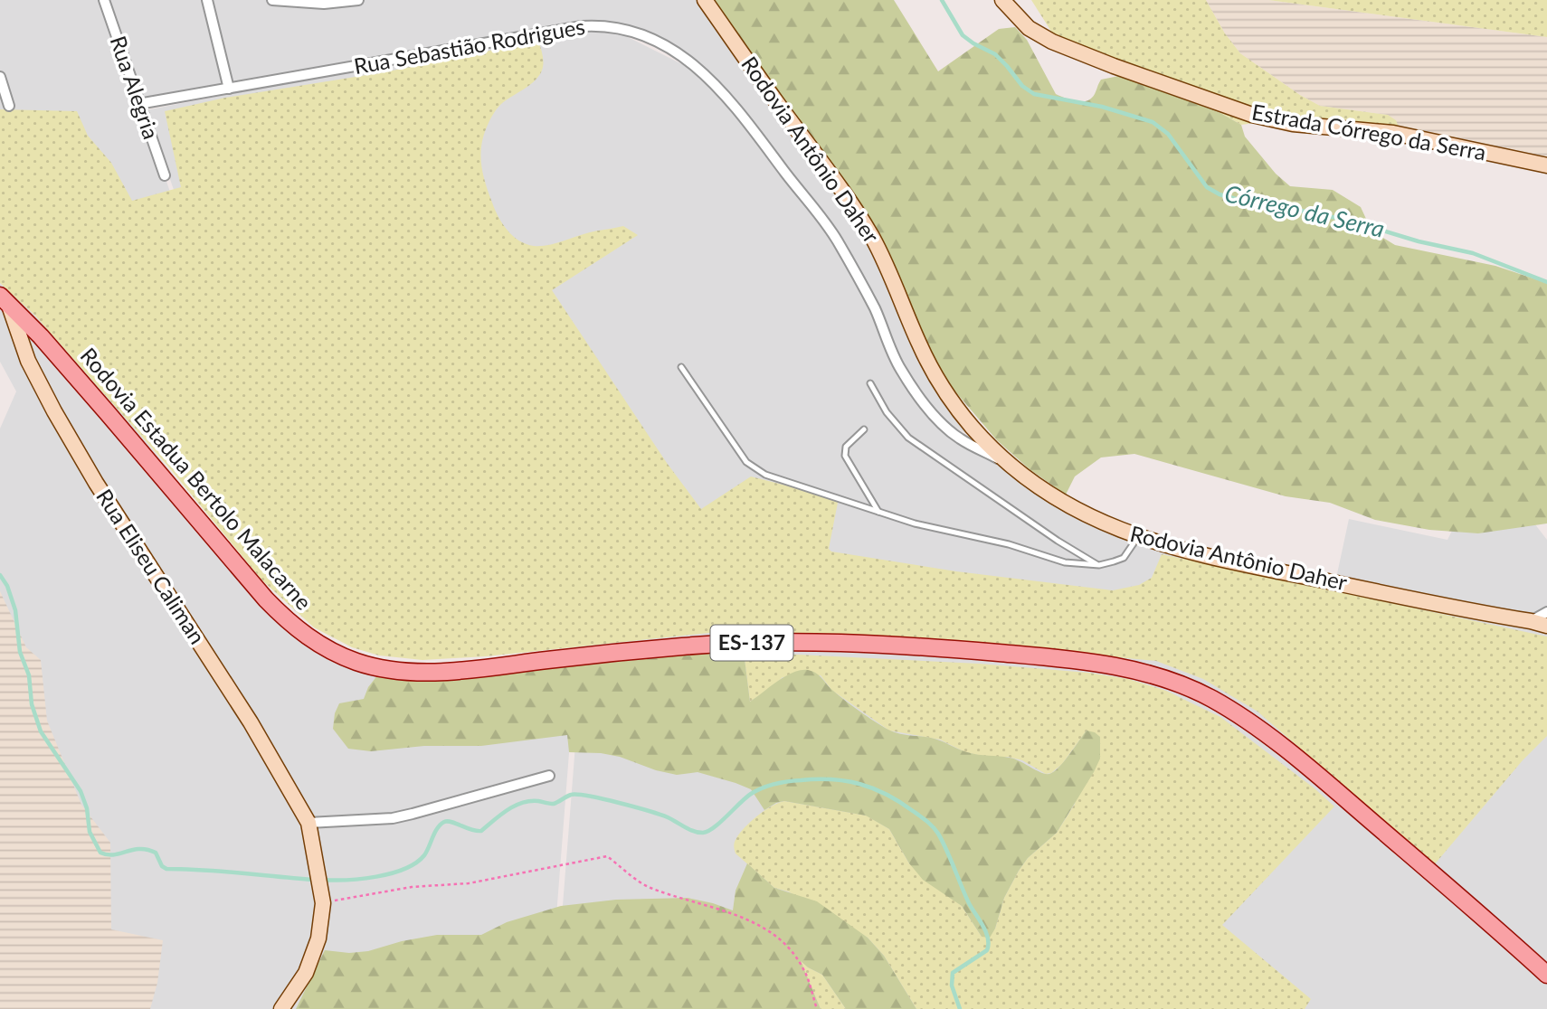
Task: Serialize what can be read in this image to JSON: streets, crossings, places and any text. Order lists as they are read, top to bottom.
{
  "streets": {
    "main road": ["Rodovia Estadua Bertolo Malacarne", "ES-137"],
    "street": [
      "Rua Sebastião Rodrigues",
      "Rua Alegria",
      "Estrada Córrego da Serra",
      "Rodovia Antônio Daher",
      "Rua Eliseu Caliman"
    ]
  },
  "crossings": [
    ["Rua Sebastião Rodrigues", "Rua Alegria"],
    ["Rua Sebastião Rodrigues", "Rodovia Antônio Daher"],
    ["Rodovia Estadua Bertolo Malacarne", "Rua Eliseu Caliman"]
  ],
  "water": ["Córrego da Serra"]
}
